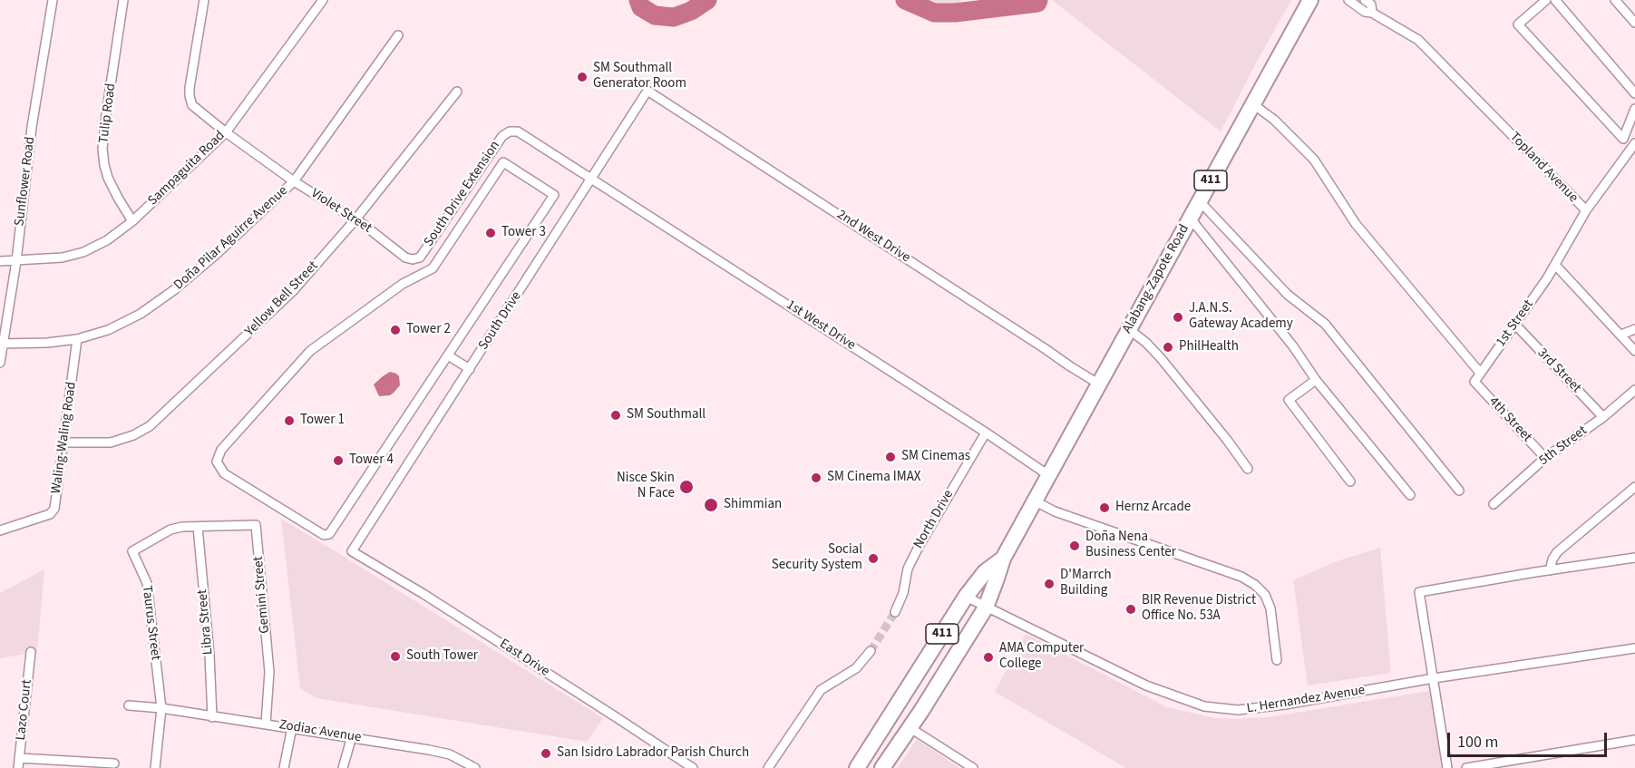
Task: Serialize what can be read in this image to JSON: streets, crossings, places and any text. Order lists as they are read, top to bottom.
{
  "streets": {
    "highway": ["411", "Alabang-Zapote Road"],
    "street": [
      "Tulip Road",
      "Topland Avenue",
      "Sampaguita Road",
      "Sunflower Road",
      "South Drive Extension",
      "Violet Street",
      "2nd West Drive",
      "Doña Pilar Aguirre Avenue",
      "Yellow Bell Street",
      "South Drive",
      "1st Street",
      "1st West Drive",
      "3rd Street",
      "4th Street",
      "Waling-Waling Road",
      "5th Street",
      "North Drive",
      "Gemini Street",
      "Libra Street",
      "Taurus Street",
      "East Drive",
      "L. Hernandez Avenue",
      "Lazo Court",
      "Zodiac Avenue"
    ]
  },
  "crossings": [
    ["Tulip Road", "Sampaguita Road"],
    ["Topland Avenue", "1st Street"],
    ["Sampaguita Road", "Sunflower Road"],
    ["Sampaguita Road", "Violet Street"],
    ["Sunflower Road", "Doña Pilar Aguirre Avenue"],
    ["South Drive Extension", "Violet Street"],
    ["South Drive Extension", "South Drive"],
    ["South Drive Extension", "1st West Drive"],
    ["Violet Street", "Doña Pilar Aguirre Avenue"],
    ["Violet Street", "Yellow Bell Street"],
    ["2nd West Drive", "Alabang-Zapote Road"],
    ["2nd West Drive", "South Drive"],
    ["Doña Pilar Aguirre Avenue", "Waling-Waling Road"],
    ["Alabang-Zapote Road", "1st West Drive"],
    ["Alabang-Zapote Road", "L. Hernandez Avenue"],
    ["Yellow Bell Street", "Waling-Waling Road"],
    ["South Drive", "1st West Drive"],
    ["South Drive", "East Drive"],
    ["1st Street", "3rd Street"],
    ["1st Street", "4th Street"],
    ["1st West Drive", "North Drive"],
    ["3rd Street", "5th Street"],
    ["4th Street", "5th Street"],
    ["Gemini Street", "Libra Street"],
    ["Gemini Street", "Taurus Street"],
    ["Gemini Street", "Zodiac Avenue"],
    ["Libra Street", "Taurus Street"],
    ["Libra Street", "Zodiac Avenue"],
    ["Taurus Street", "Zodiac Avenue"]
  ],
  "places": [
    "SM Southmall Generator Room",
    "Tower 3",
    "J.A.N.S. Gateway Academy",
    "Tower 2",
    "PhilHealth",
    "SM Southmall",
    "Tower 1",
    "SM Cinemas",
    "Tower 4",
    "SM Cinema IMAX",
    "Nisce Skin N Face",
    "Shimmian",
    "Hernz Arcade",
    "Doña Nena Business Center",
    "Social Security System",
    "D'Marrch Building",
    "BIR Revenue District Office No. 53A",
    "South Tower",
    "AMA Computer College",
    "San Isidro Labrador Parish Church"
  ],
  "scale_bar": "100 m"
}
